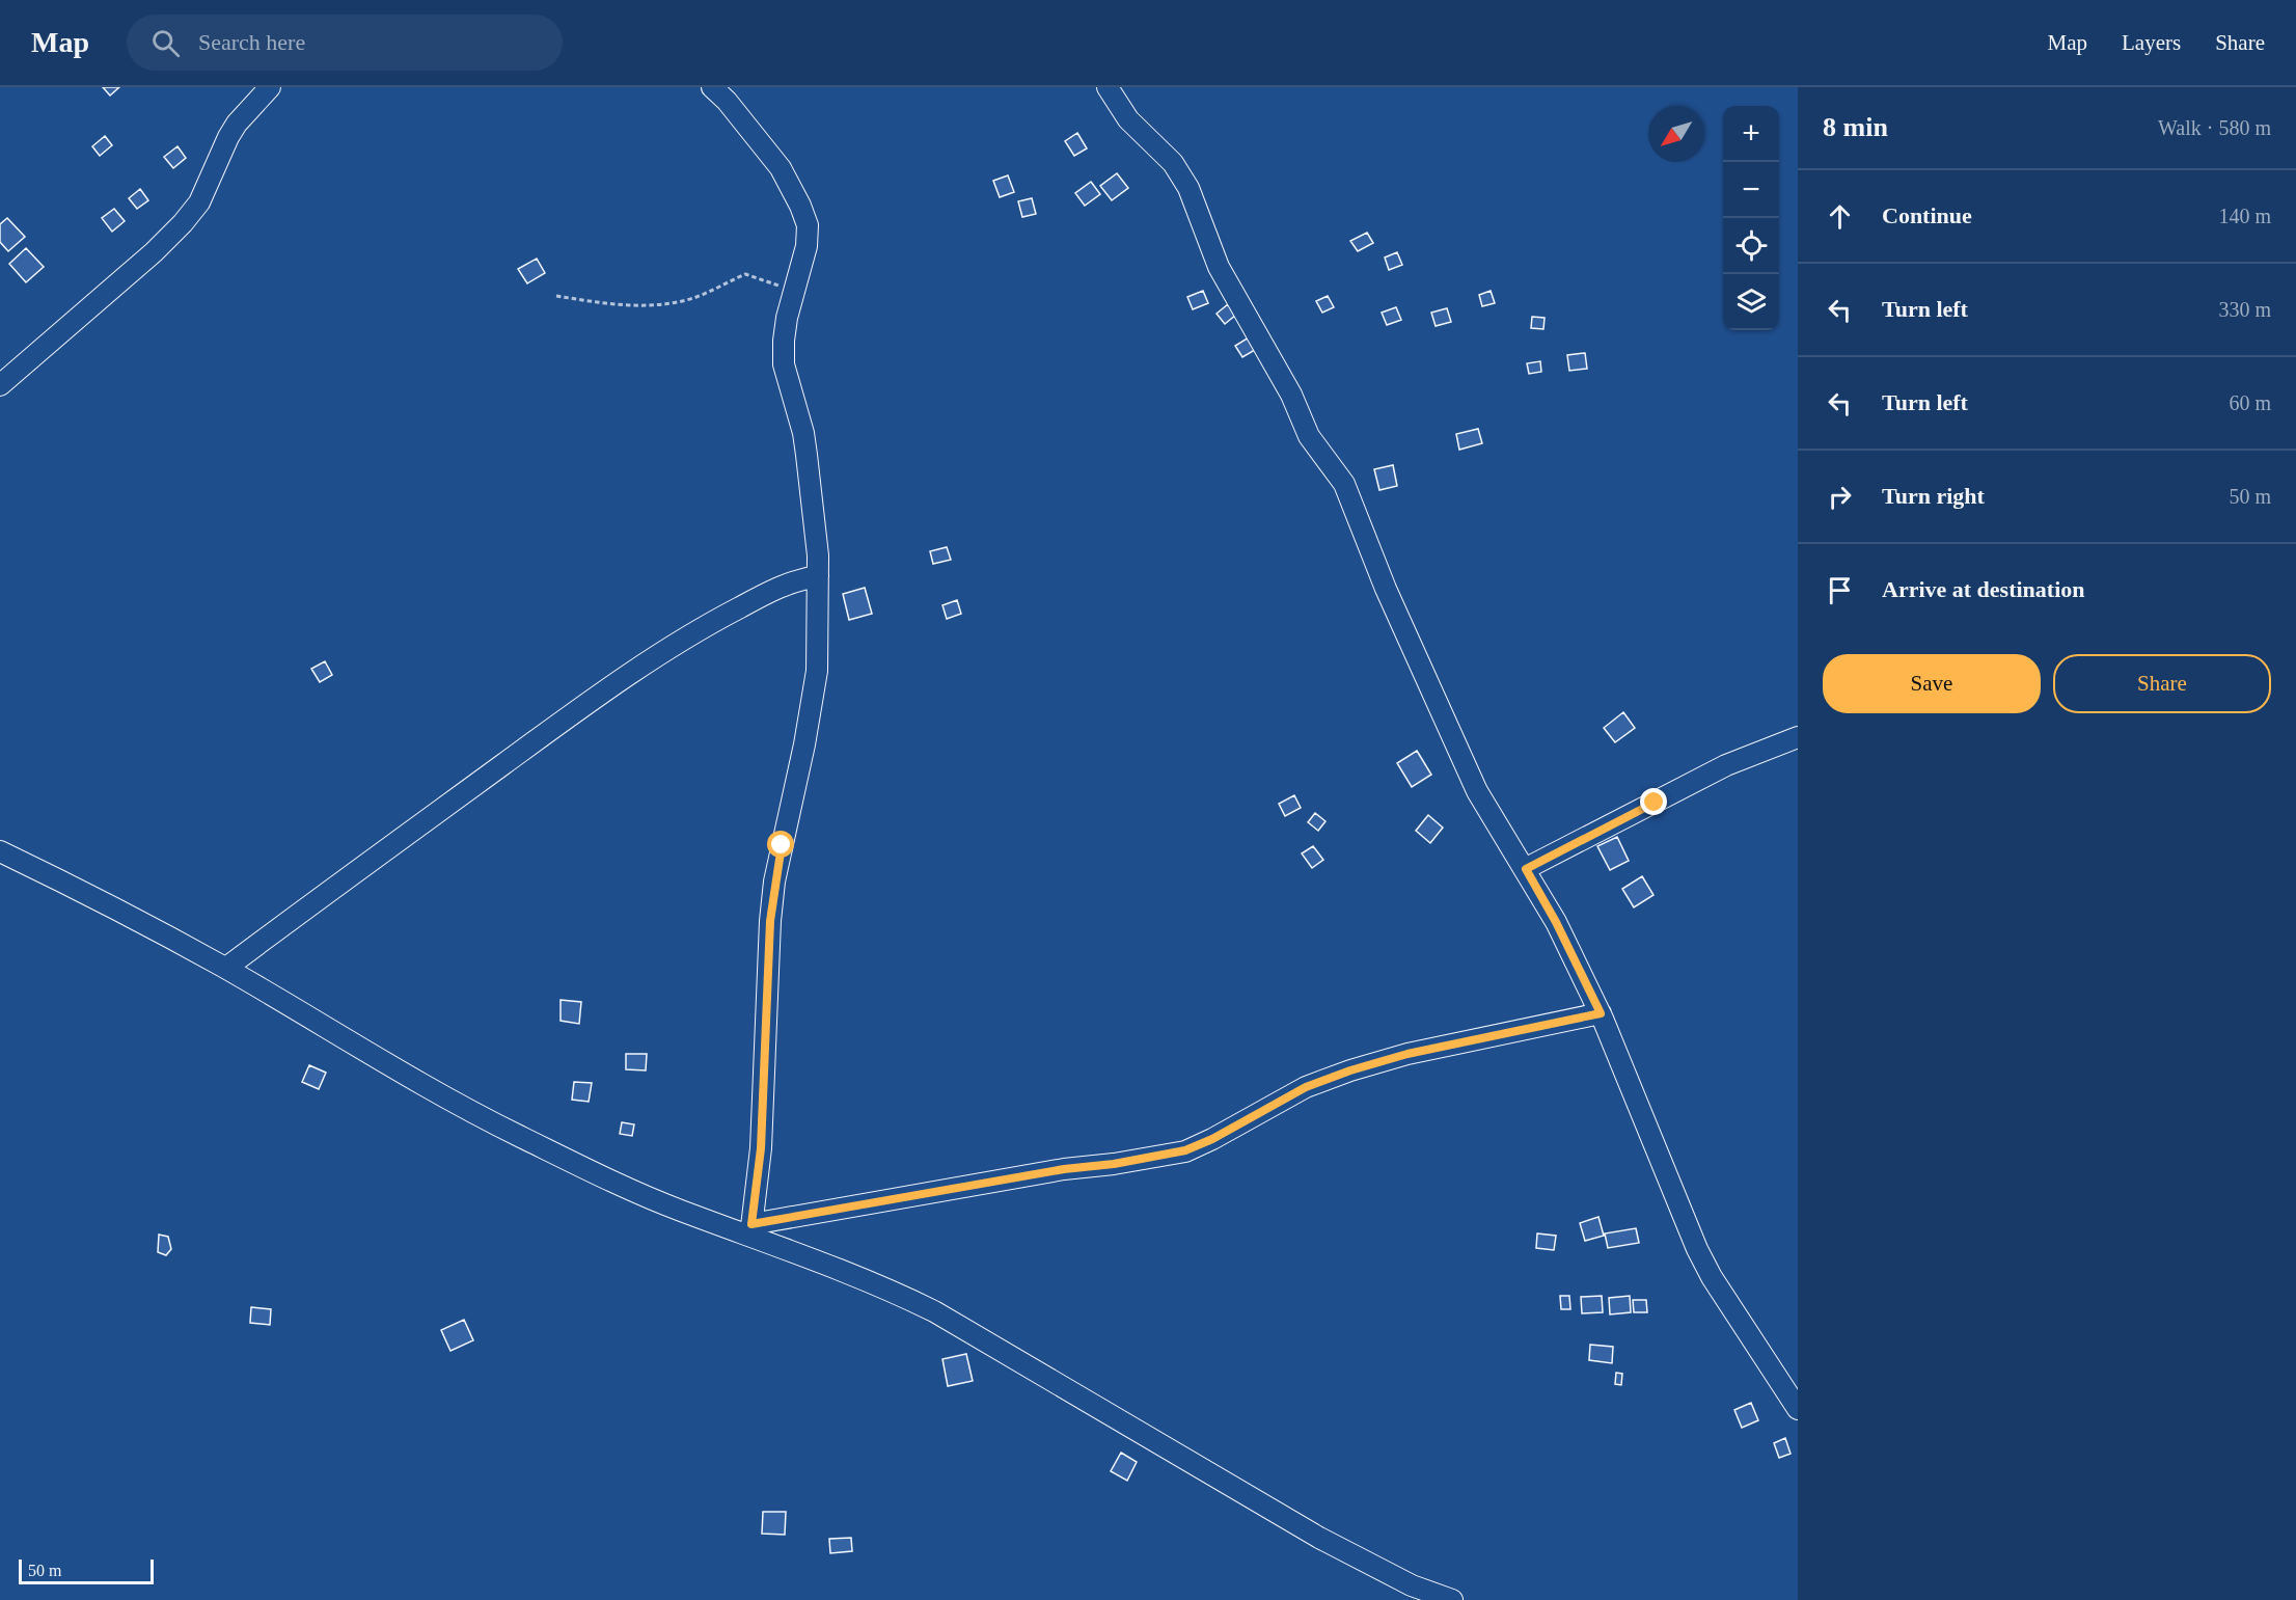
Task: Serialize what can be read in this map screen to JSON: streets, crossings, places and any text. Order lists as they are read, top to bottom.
{
  "scale_bar": "50 m",
  "north": "bottom left",
  "page": {
    "header": "Map",
    "search": "Search here",
    "nav": ["Map", "Layers", "Share"],
    "heading": ["8 min", "Walk · 580 m"],
    "map_buttons": ["+", "−"],
    "list": [
      ["Continue", "140 m"],
      ["Turn left", "330 m"],
      ["Turn left", "60 m"],
      ["Turn right", "50 m"],
      "Arrive at destination"
    ],
    "buttons": ["Save", "Share"],
    "scale": "50 m"
  }
}
